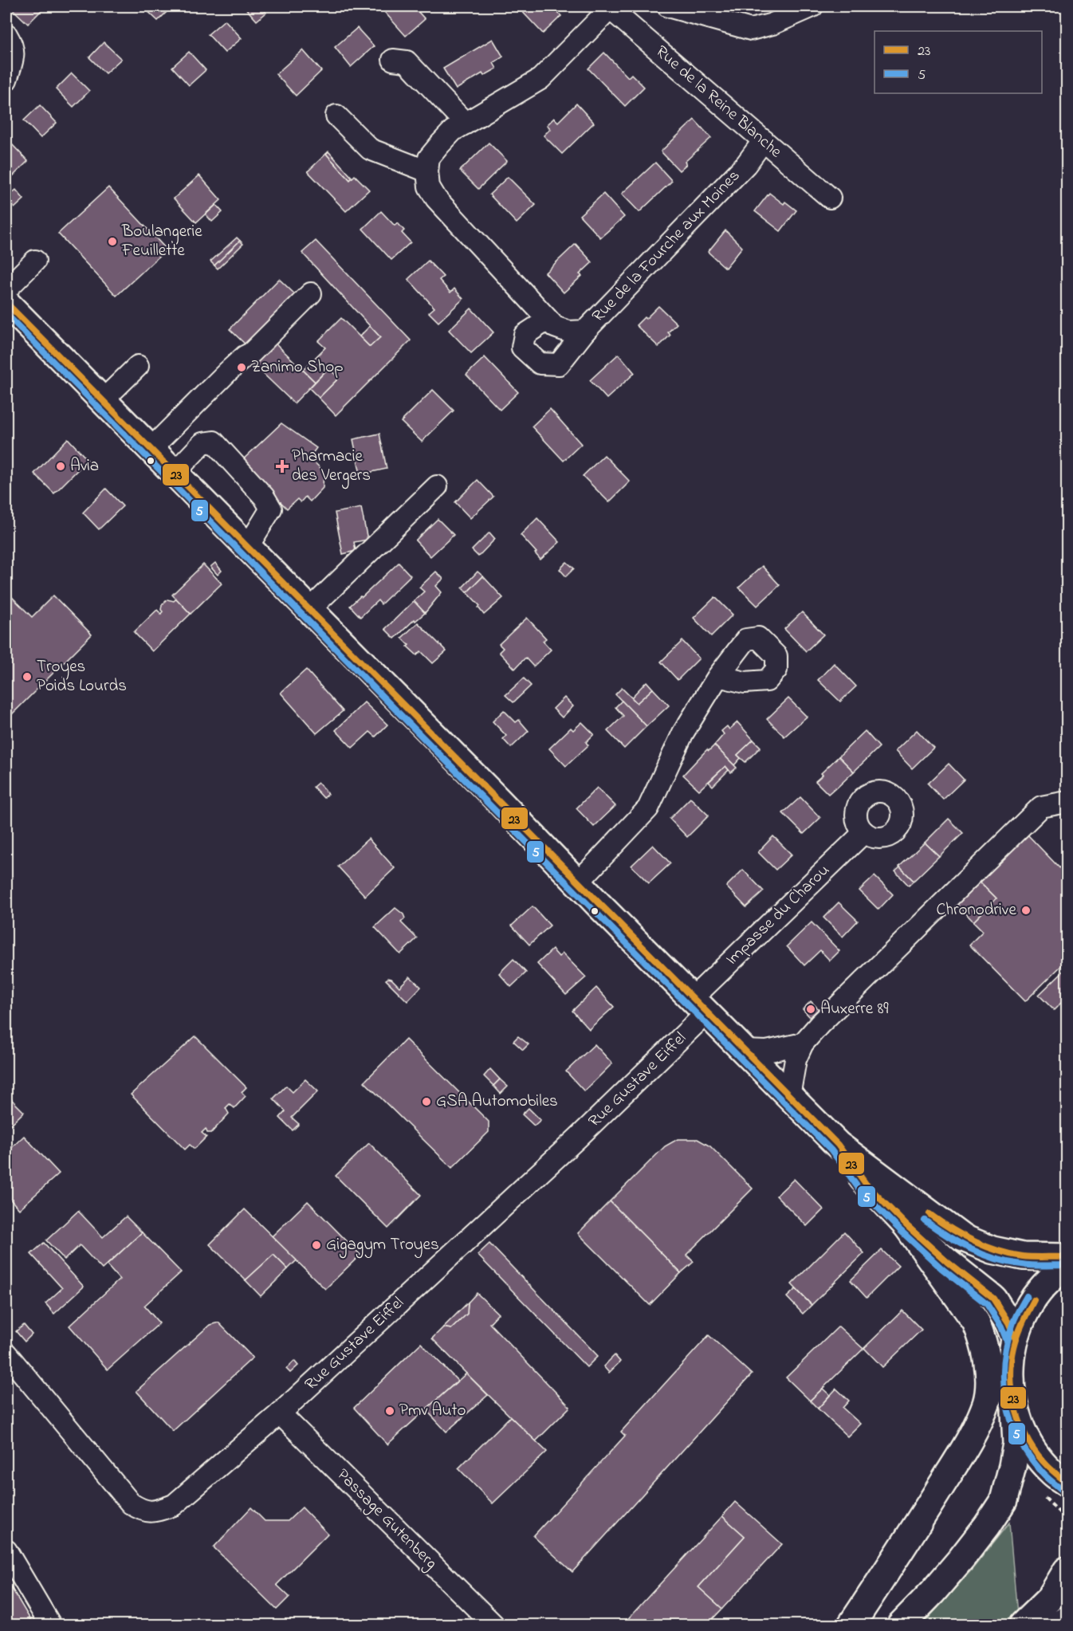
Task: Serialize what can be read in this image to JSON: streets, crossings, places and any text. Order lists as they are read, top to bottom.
{
  "streets": {
    "street": [
      "Rue de la Reine Blanche",
      "Rue de la Fourche aux Moines",
      "Impasse du Charou",
      "Rue Gustave Eiffel",
      "Passage Gutenberg"
    ]
  },
  "crossings": [
    ["Rue de la Reine Blanche", "Rue de la Fourche aux Moines"],
    ["Impasse du Charou", "Rue Gustave Eiffel"],
    ["Rue Gustave Eiffel", "Passage Gutenberg"]
  ],
  "places": {
    "other": [
      "Boulangerie Feuillette",
      "Zanimo Shop",
      "Avia",
      "Troyes Poids Lourds",
      "Chronodrive",
      "Auxerre 89",
      "GSA Automobiles",
      "Gigagym Troyes",
      "Pmv Auto"
    ],
    "health": ["Pharmacie des Vergers"]
  },
  "lines": ["transit line 23", "transit line 5"],
  "legend": ["23", "5"]
}
